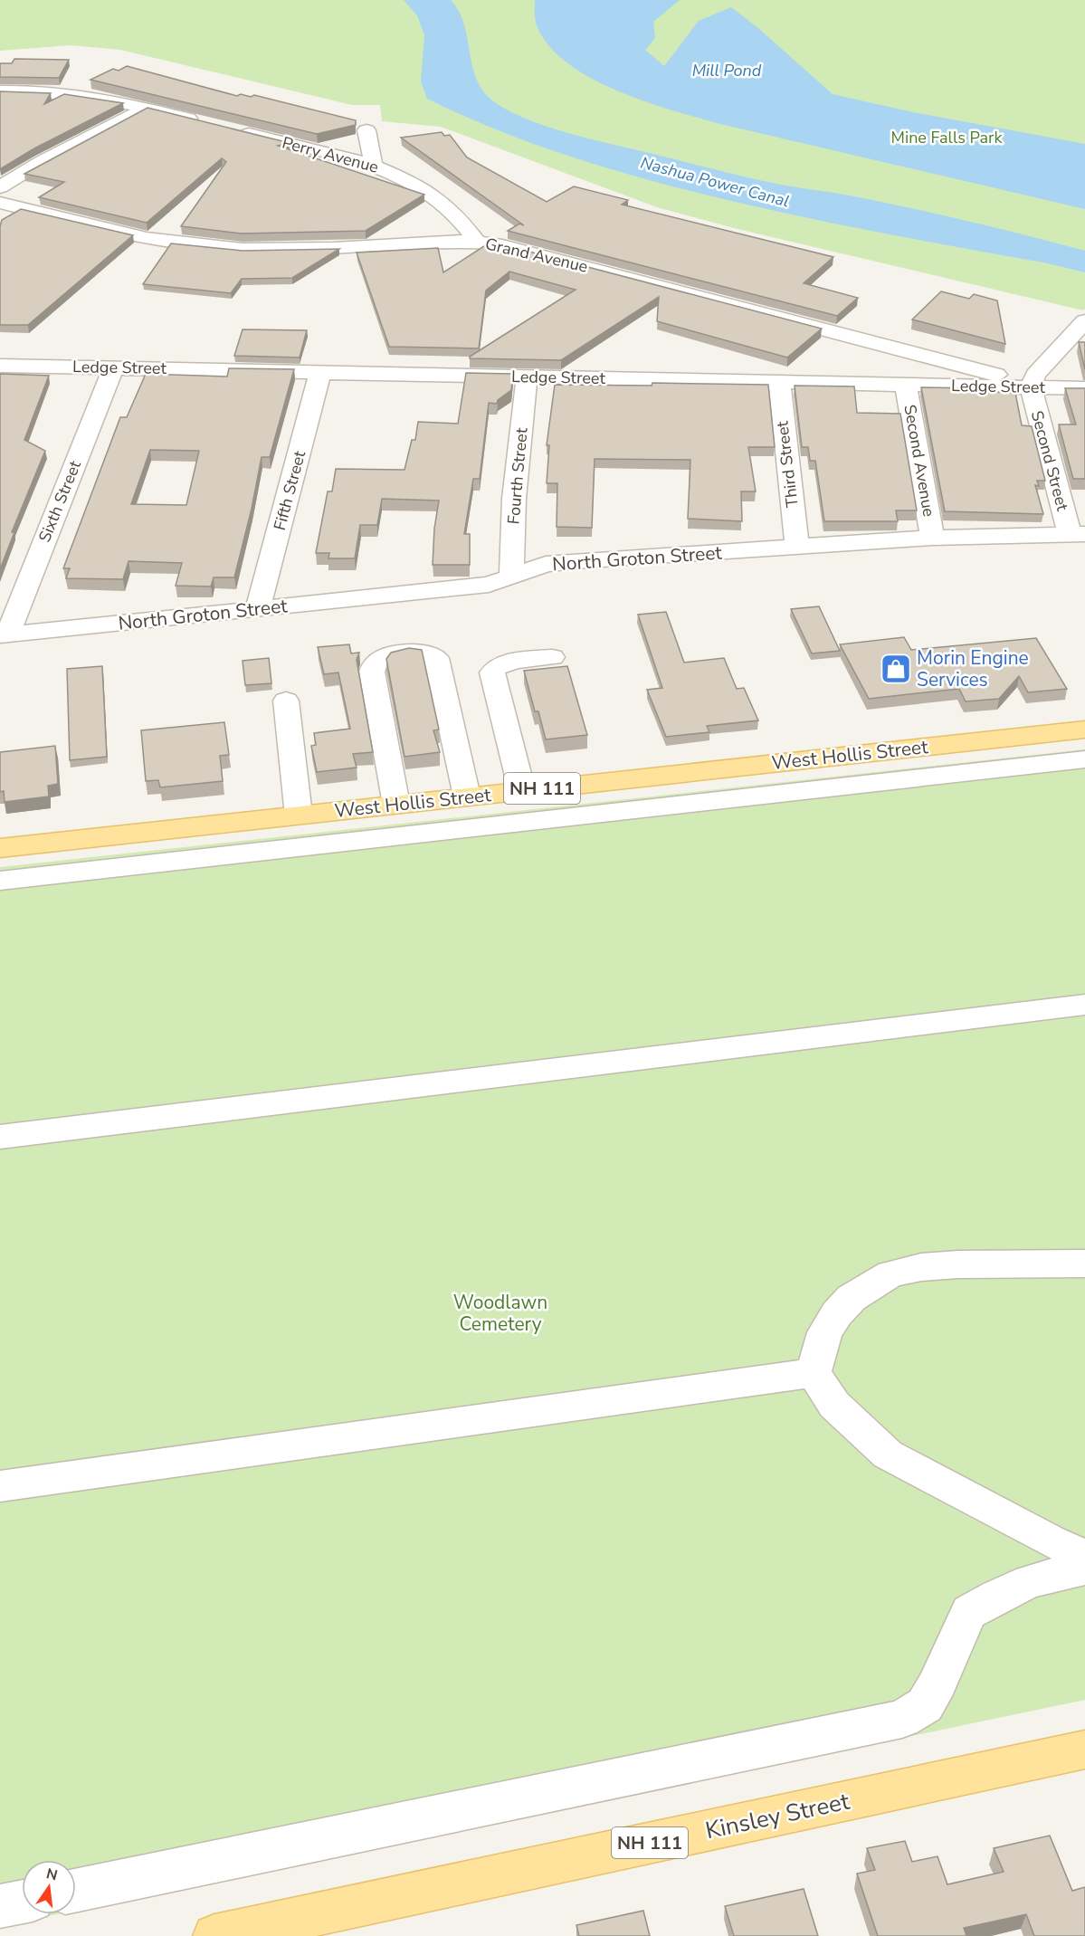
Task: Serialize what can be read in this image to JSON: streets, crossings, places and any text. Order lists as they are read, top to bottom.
{
  "streets": {
    "main road": ["West Hollis Street", "NH 111", "Kinsley Street"],
    "street": [
      "Perry Avenue",
      "Grand Avenue",
      "Ledge Street",
      "Second Avenue",
      "Second Street",
      "Third Street",
      "Fourth Street",
      "Fifth Street",
      "Sixth Street",
      "North Groton Street"
    ]
  },
  "crossings": [
    ["Perry Avenue", "Grand Avenue"],
    ["Grand Avenue", "Ledge Street"],
    ["Grand Avenue", "Second Street"],
    ["Ledge Street", "Second Avenue"],
    ["Ledge Street", "Second Street"],
    ["Ledge Street", "Third Street"],
    ["Ledge Street", "Fourth Street"],
    ["Ledge Street", "Fifth Street"],
    ["Ledge Street", "Sixth Street"],
    ["Second Avenue", "North Groton Street"],
    ["Second Street", "North Groton Street"],
    ["Third Street", "North Groton Street"],
    ["Fourth Street", "North Groton Street"],
    ["Fifth Street", "North Groton Street"],
    ["Sixth Street", "North Groton Street"]
  ],
  "water": ["Mill Pond", "Nashua Power Canal"],
  "parks": ["Mine Falls Park", "Woodlawn Cemetery"],
  "places": {
    "shop": ["Morin Engine Services"]
  },
  "north": "top"
}
